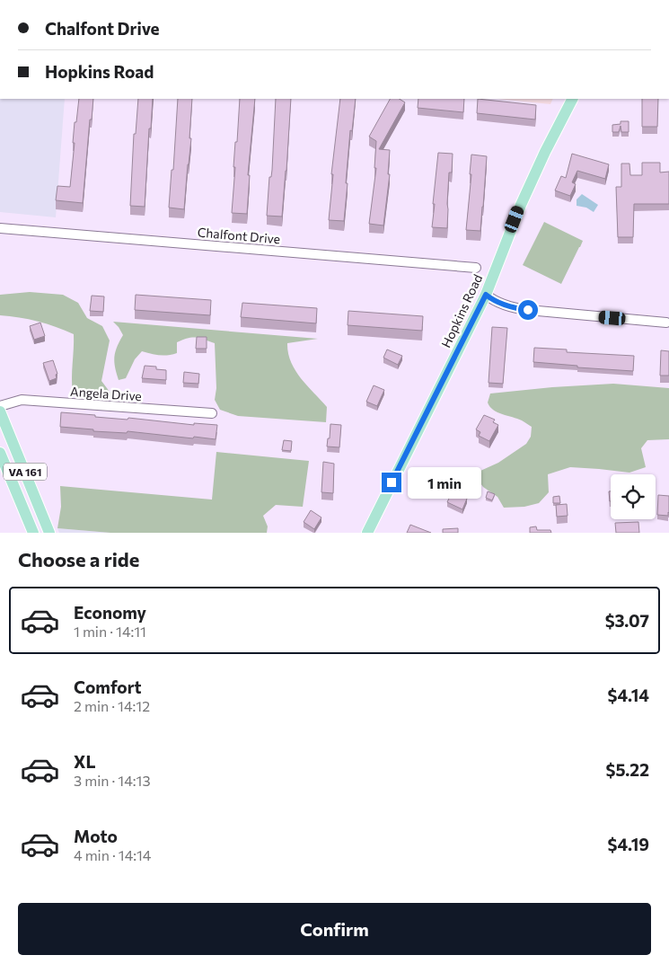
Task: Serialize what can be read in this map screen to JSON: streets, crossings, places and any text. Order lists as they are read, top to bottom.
{
  "streets": {
    "main road": ["Hopkins Road", "VA 161"],
    "street": ["Chalfont Drive", "Angela Drive"]
  },
  "page": {
    "banner": ["Chalfont Drive", "Hopkins Road"],
    "bubble": "1 min",
    "heading": "Choose a ride",
    "list": [
      {
        "name": "Economy",
        "note": "1 min · 14:11",
        "value": "$3.07"
      },
      {
        "name": "Comfort",
        "note": "2 min · 14:12",
        "value": "$4.14"
      },
      {
        "name": "XL",
        "note": "3 min · 14:13",
        "value": "$5.22"
      },
      {
        "name": "Moto",
        "note": "4 min · 14:14",
        "value": "$4.19"
      }
    ],
    "buttons": "Confirm"
  }
}
